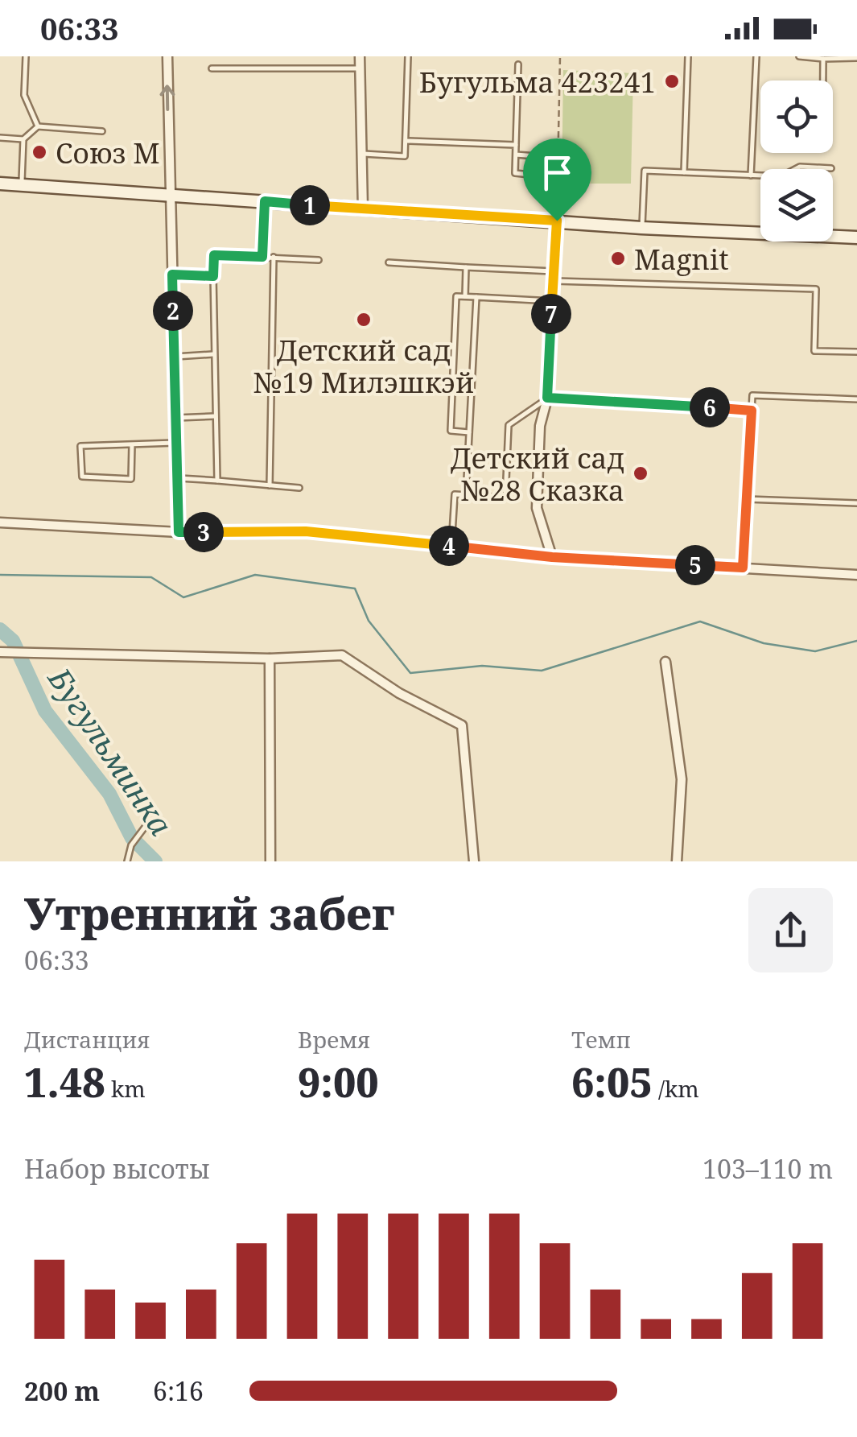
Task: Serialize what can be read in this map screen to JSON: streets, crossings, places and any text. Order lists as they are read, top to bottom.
{
  "water": ["Бугульминка"],
  "places": [
    "Бугульма 423241",
    "Союз М",
    "Magnit",
    "Детский сад №19 Милэшкэй",
    "Детский сад №28 Сказка"
  ],
  "page": {
    "status": "06:33",
    "pins": [
      "1",
      "2",
      "7",
      "6",
      "3",
      "4",
      "5"
    ],
    "heading": ["Утренний забег", "06:33"],
    "stats": [
      ["Дистанция", "1.48 km"],
      ["Время", "9:00"],
      ["Темп", "6:05 /km"]
    ],
    "chart": ["Набор высоты", "103–110 m"],
    "list": [
      {
        "name": "200 m",
        "note": "6:16"
      }
    ]
  }
}
